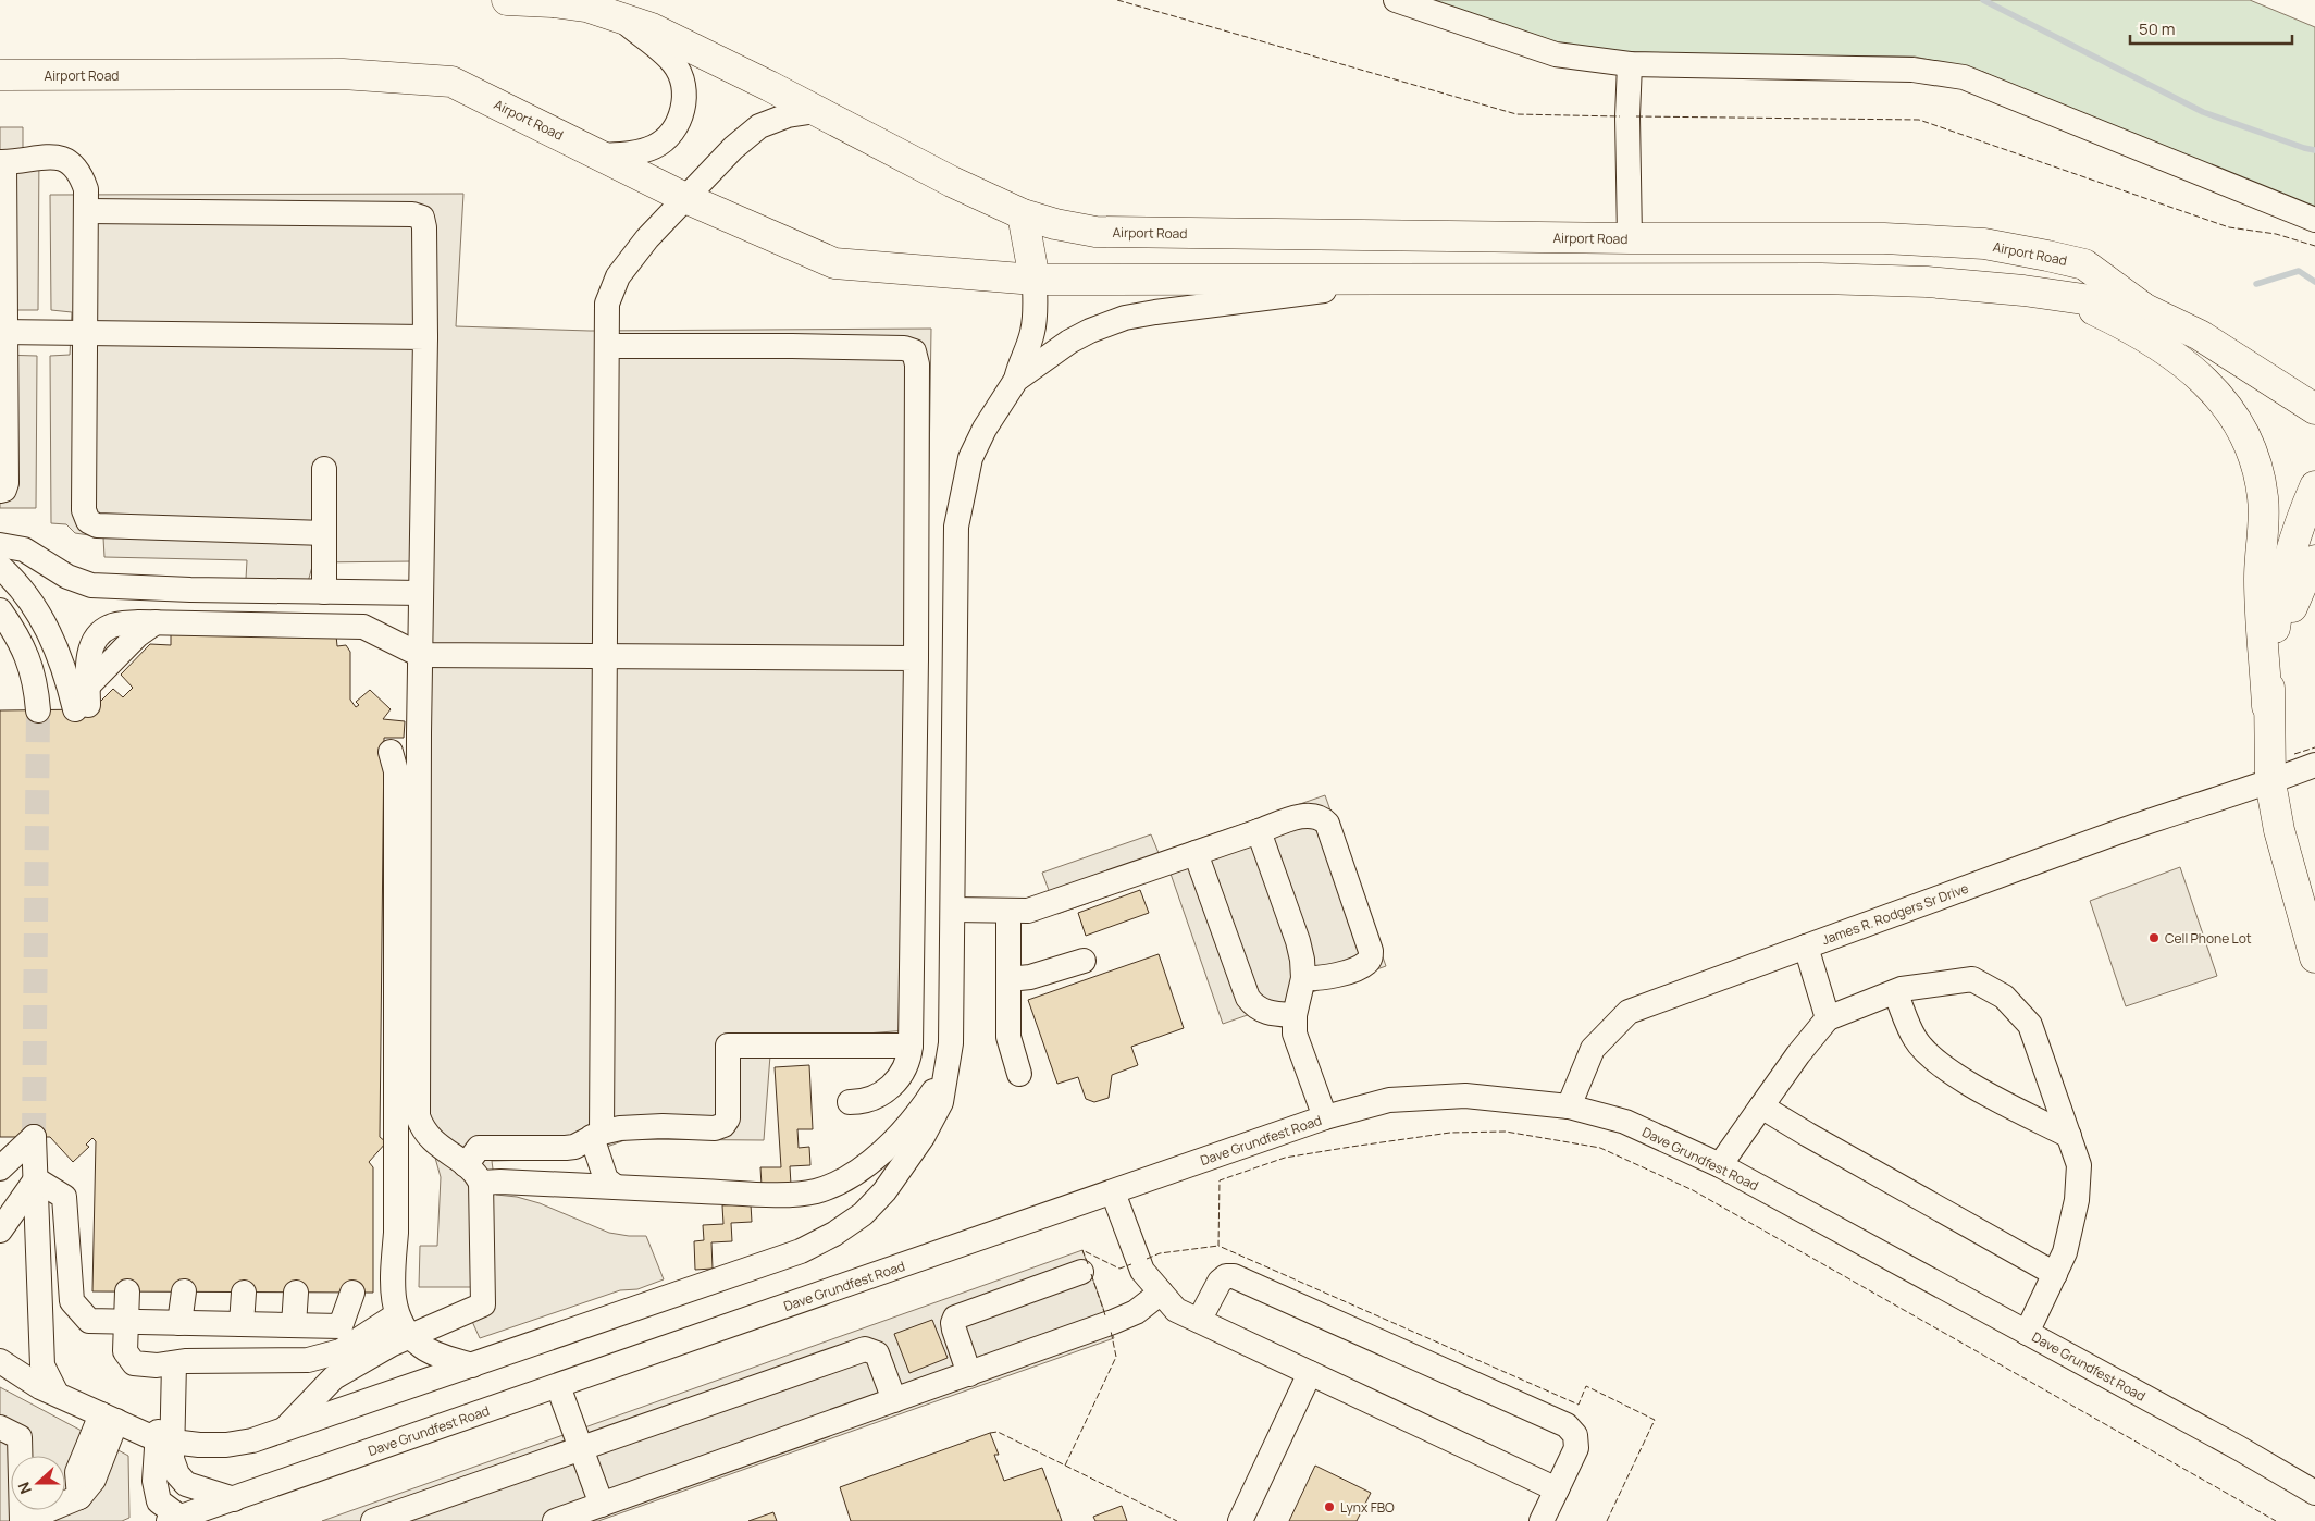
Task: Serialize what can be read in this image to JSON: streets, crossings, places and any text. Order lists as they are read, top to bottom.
{
  "streets": {
    "main road": ["Airport Road"],
    "street": ["James R. Rodgers Sr Drive", "Dave Grundfest Road"]
  },
  "crossings": [
    ["James R. Rodgers Sr Drive", "Dave Grundfest Road"]
  ],
  "places": ["Cell Phone Lot", "Lynx FBO"],
  "scale_bar": "50 m",
  "north": "left"
}
